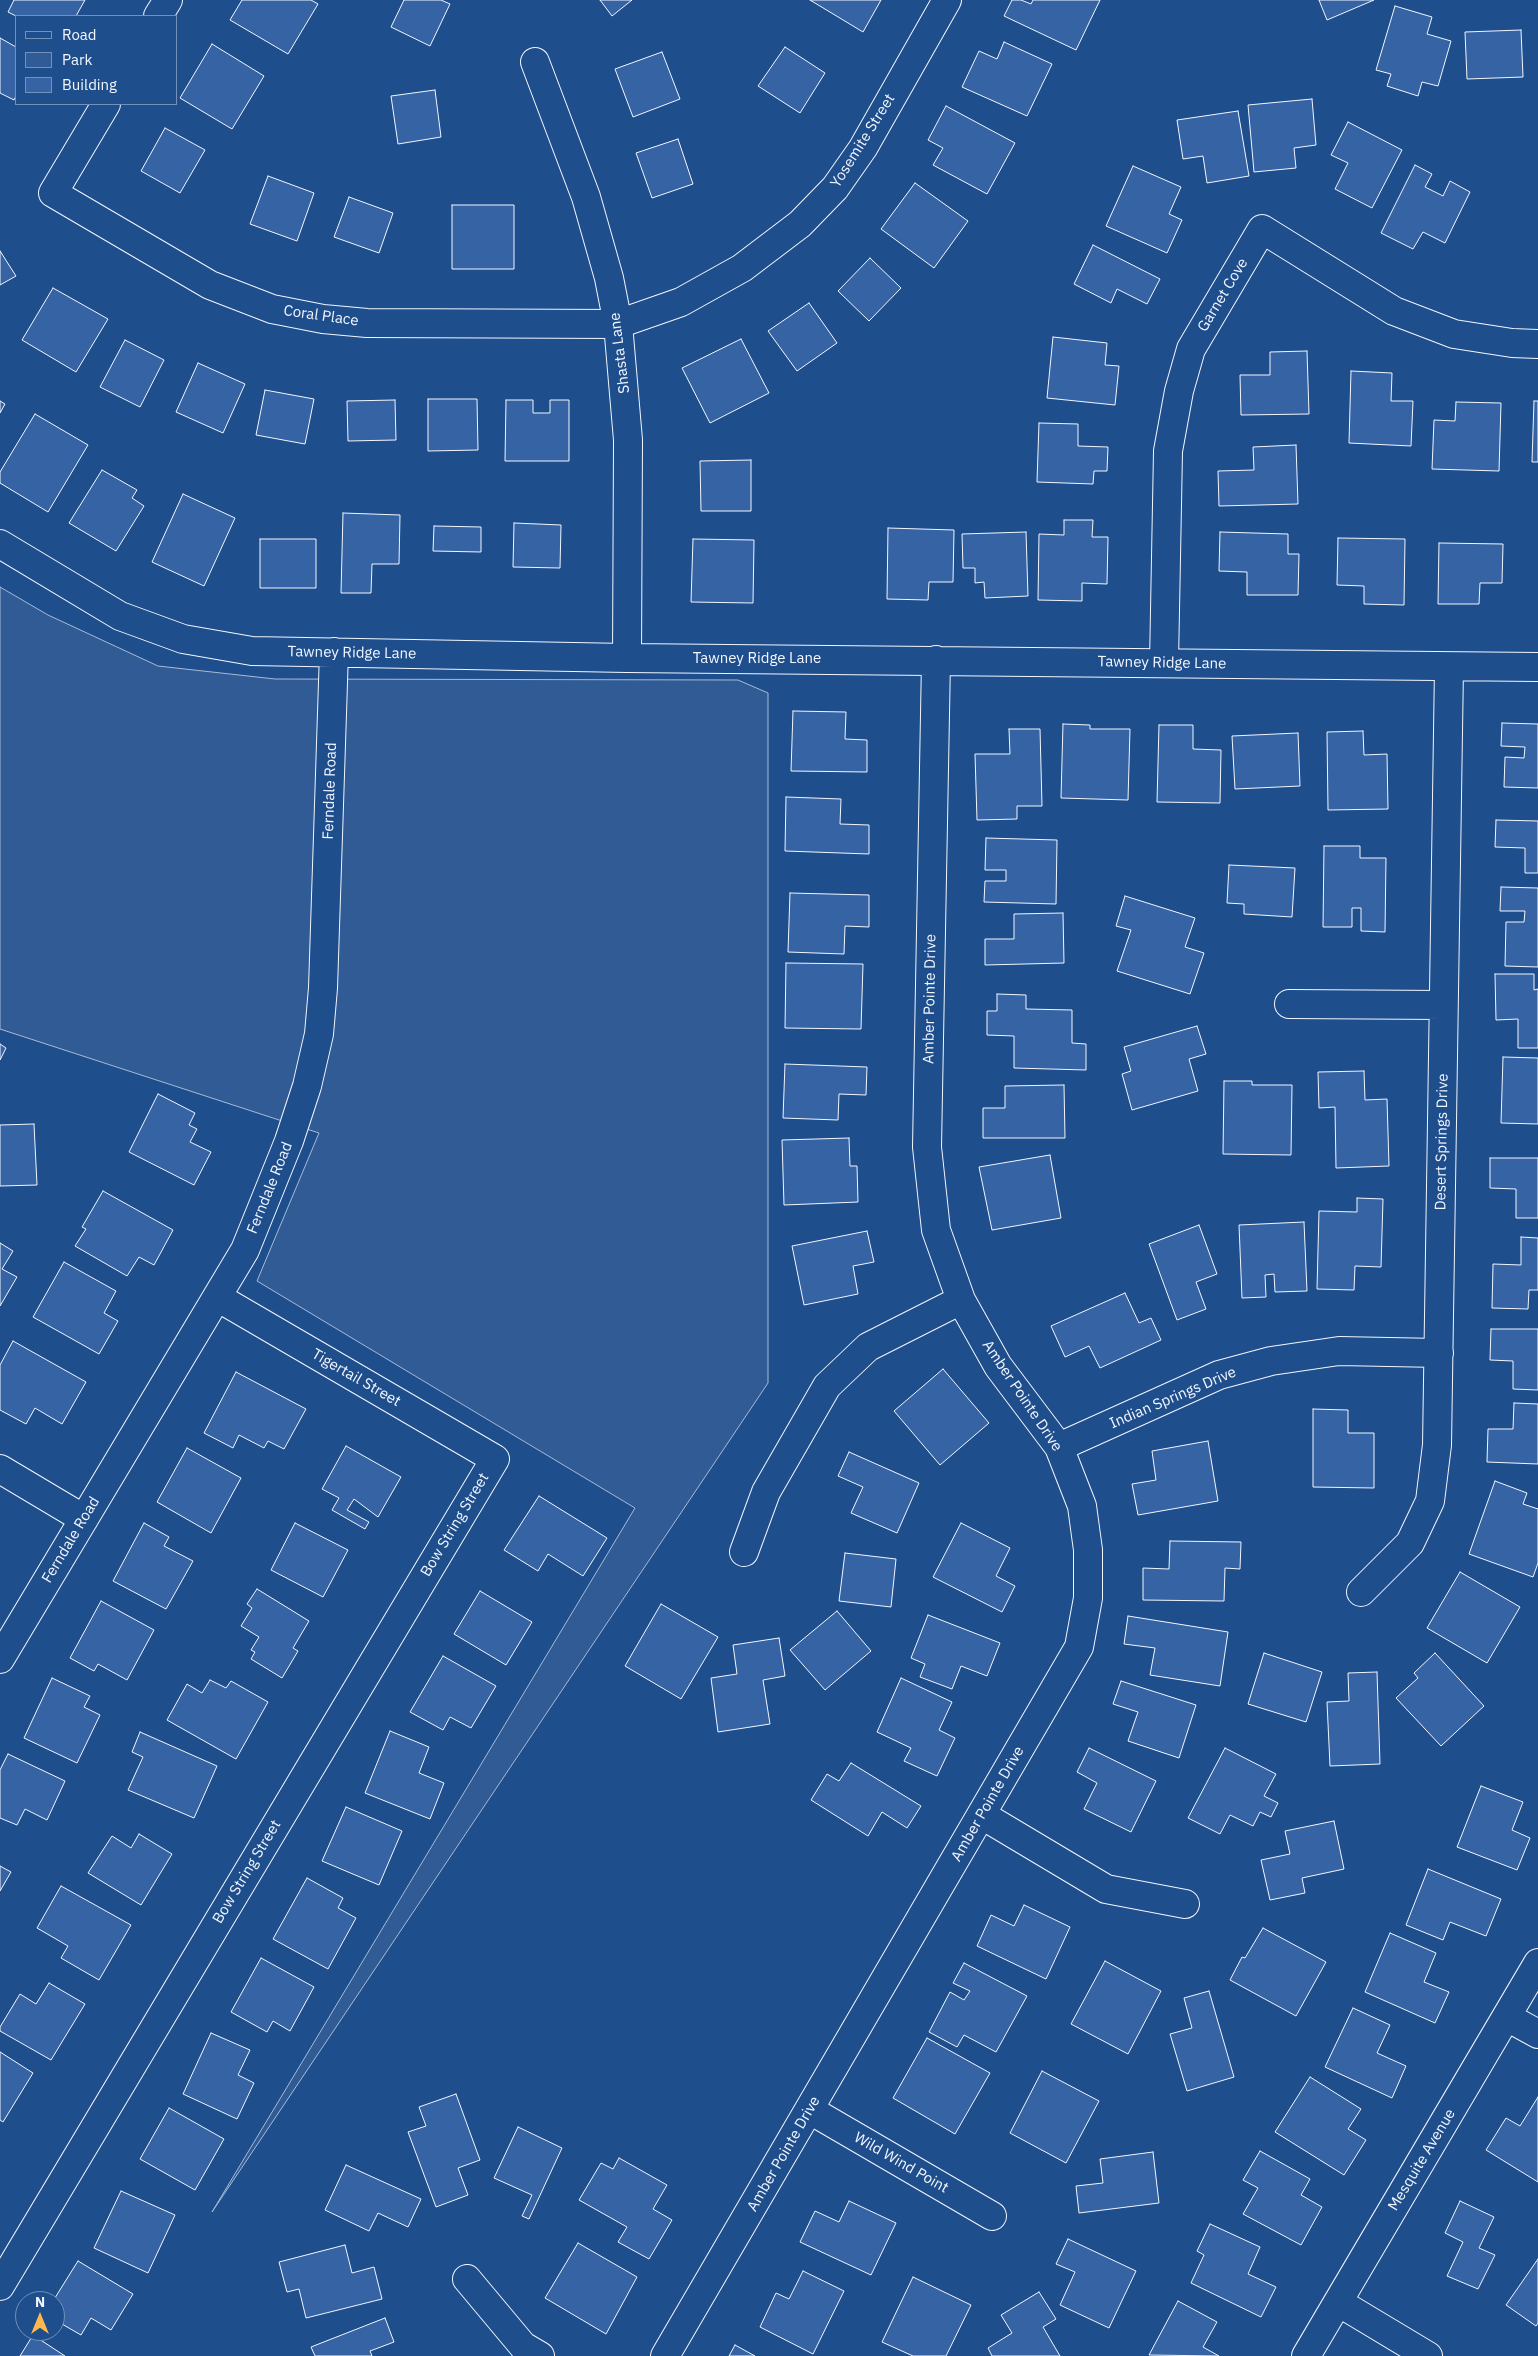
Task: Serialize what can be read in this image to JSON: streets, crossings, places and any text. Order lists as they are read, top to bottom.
{
  "streets": {
    "street": [
      "Yosemite Street",
      "Garnet Cove",
      "Coral Place",
      "Shasta Lane",
      "Tawney Ridge Lane",
      "Ferndale Road",
      "Amber Pointe Drive",
      "Desert Springs Drive",
      "Tigertail Street",
      "Indian Springs Drive",
      "Bow String Street",
      "Mesquite Avenue",
      "Wild Wind Point"
    ]
  },
  "crossings": [
    ["Yosemite Street", "Coral Place"],
    ["Yosemite Street", "Shasta Lane"],
    ["Garnet Cove", "Tawney Ridge Lane"],
    ["Coral Place", "Shasta Lane"],
    ["Shasta Lane", "Tawney Ridge Lane"],
    ["Tawney Ridge Lane", "Ferndale Road"],
    ["Tawney Ridge Lane", "Amber Pointe Drive"],
    ["Tawney Ridge Lane", "Desert Springs Drive"],
    ["Ferndale Road", "Tigertail Street"],
    ["Amber Pointe Drive", "Indian Springs Drive"],
    ["Amber Pointe Drive", "Wild Wind Point"],
    ["Desert Springs Drive", "Indian Springs Drive"],
    ["Tigertail Street", "Bow String Street"]
  ],
  "legend": ["Road", "Park", "Building"],
  "north": "top"
}
